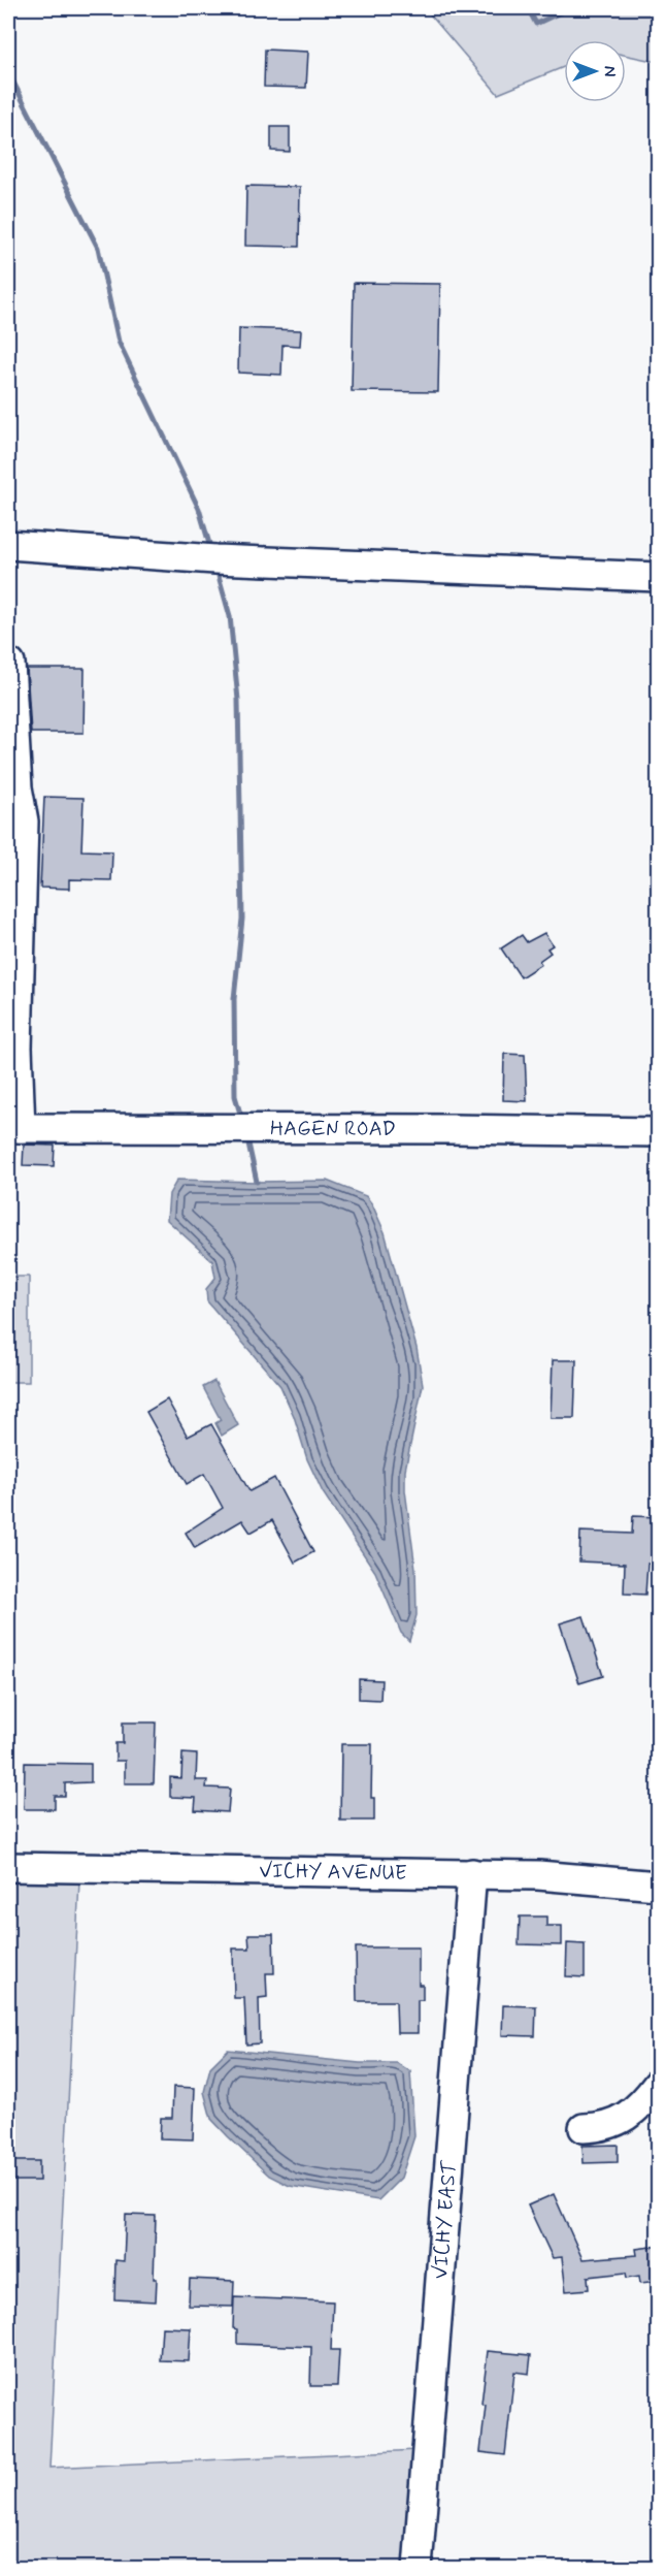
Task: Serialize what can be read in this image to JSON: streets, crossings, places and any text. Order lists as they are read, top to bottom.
{
  "streets": {
    "street": ["HAGEN ROAD", "VICHY AVENUE", "VICHY EAST"]
  },
  "crossings": [
    ["VICHY AVENUE", "VICHY EAST"]
  ],
  "north": "right"
}
